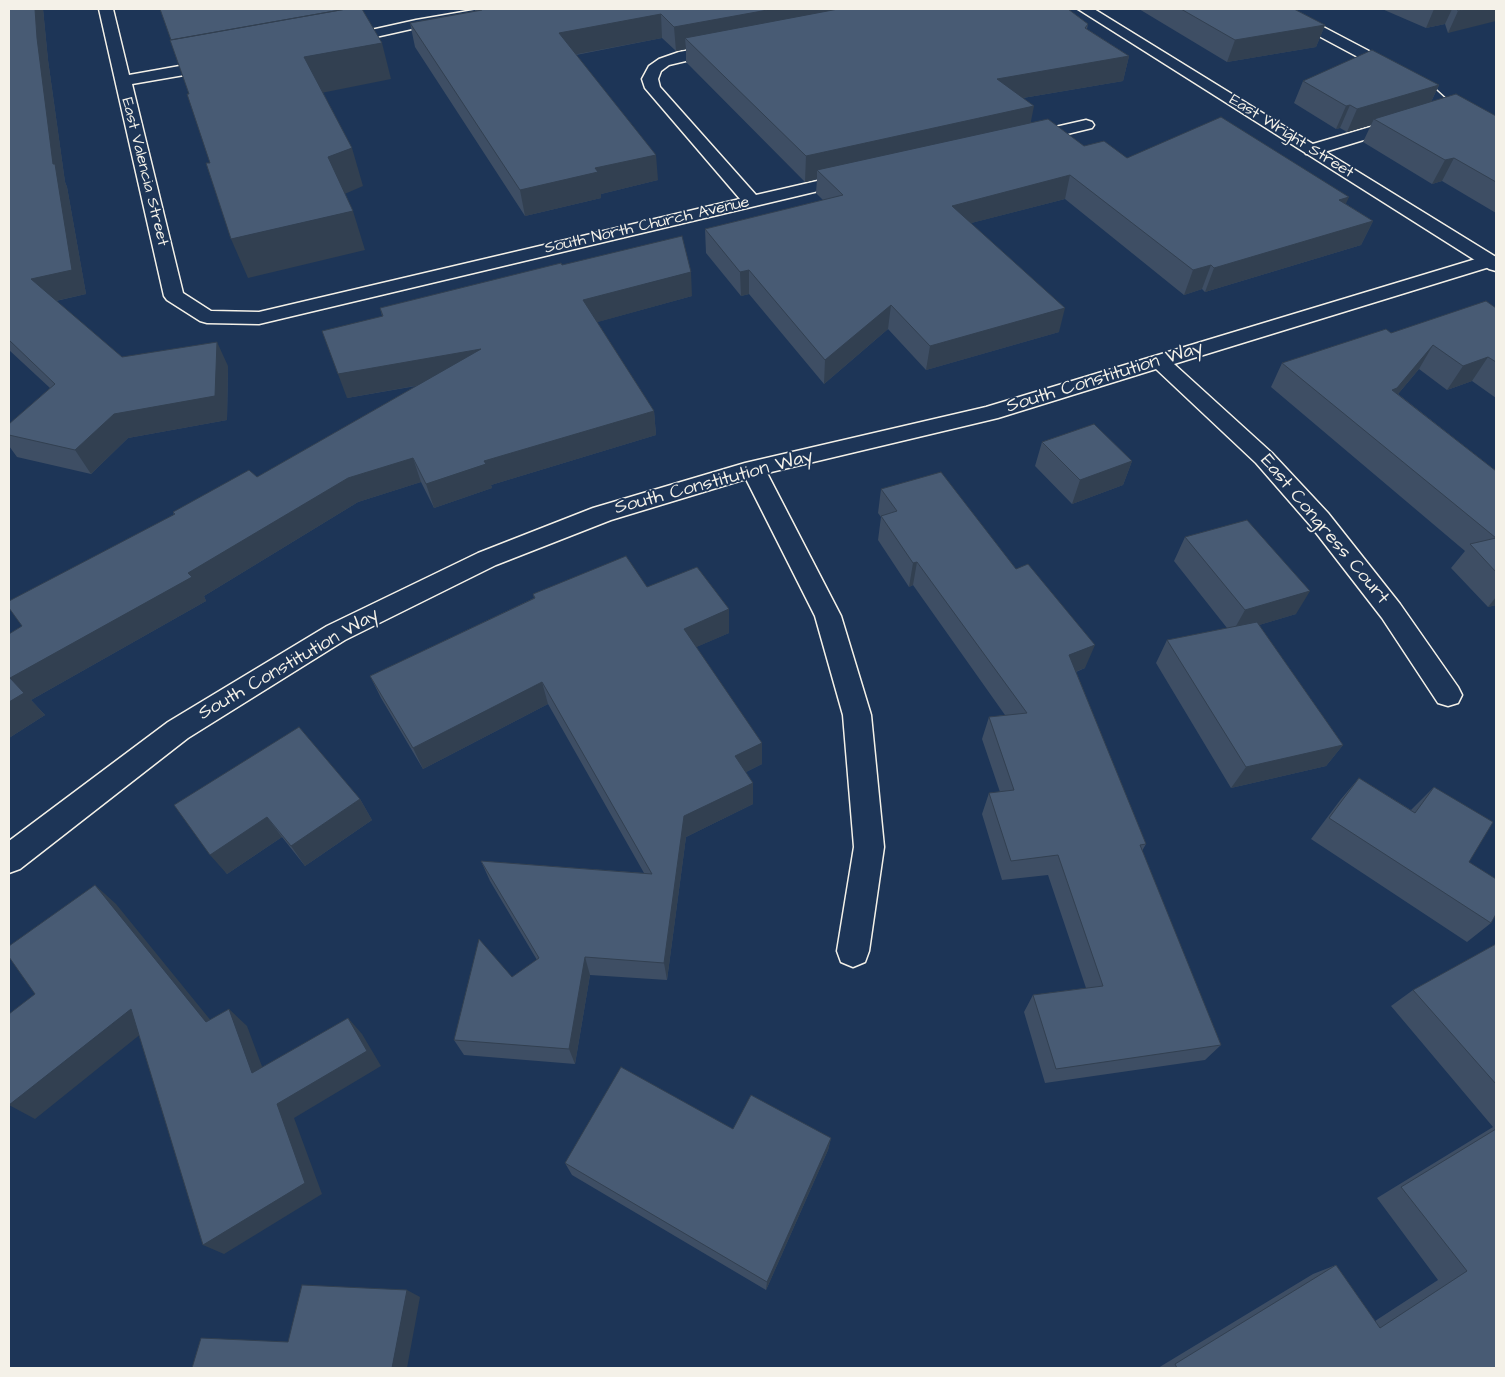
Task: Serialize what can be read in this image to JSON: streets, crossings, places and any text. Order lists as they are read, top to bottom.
{
  "streets": {
    "street": [
      "East Wright Street",
      "East Valencia Street",
      "South North Church Avenue",
      "South Constitution Way",
      "East Congress Court"
    ]
  },
  "crossings": [
    ["East Wright Street", "South Constitution Way"],
    ["East Valencia Street", "South North Church Avenue"],
    ["South Constitution Way", "East Congress Court"]
  ]
}
